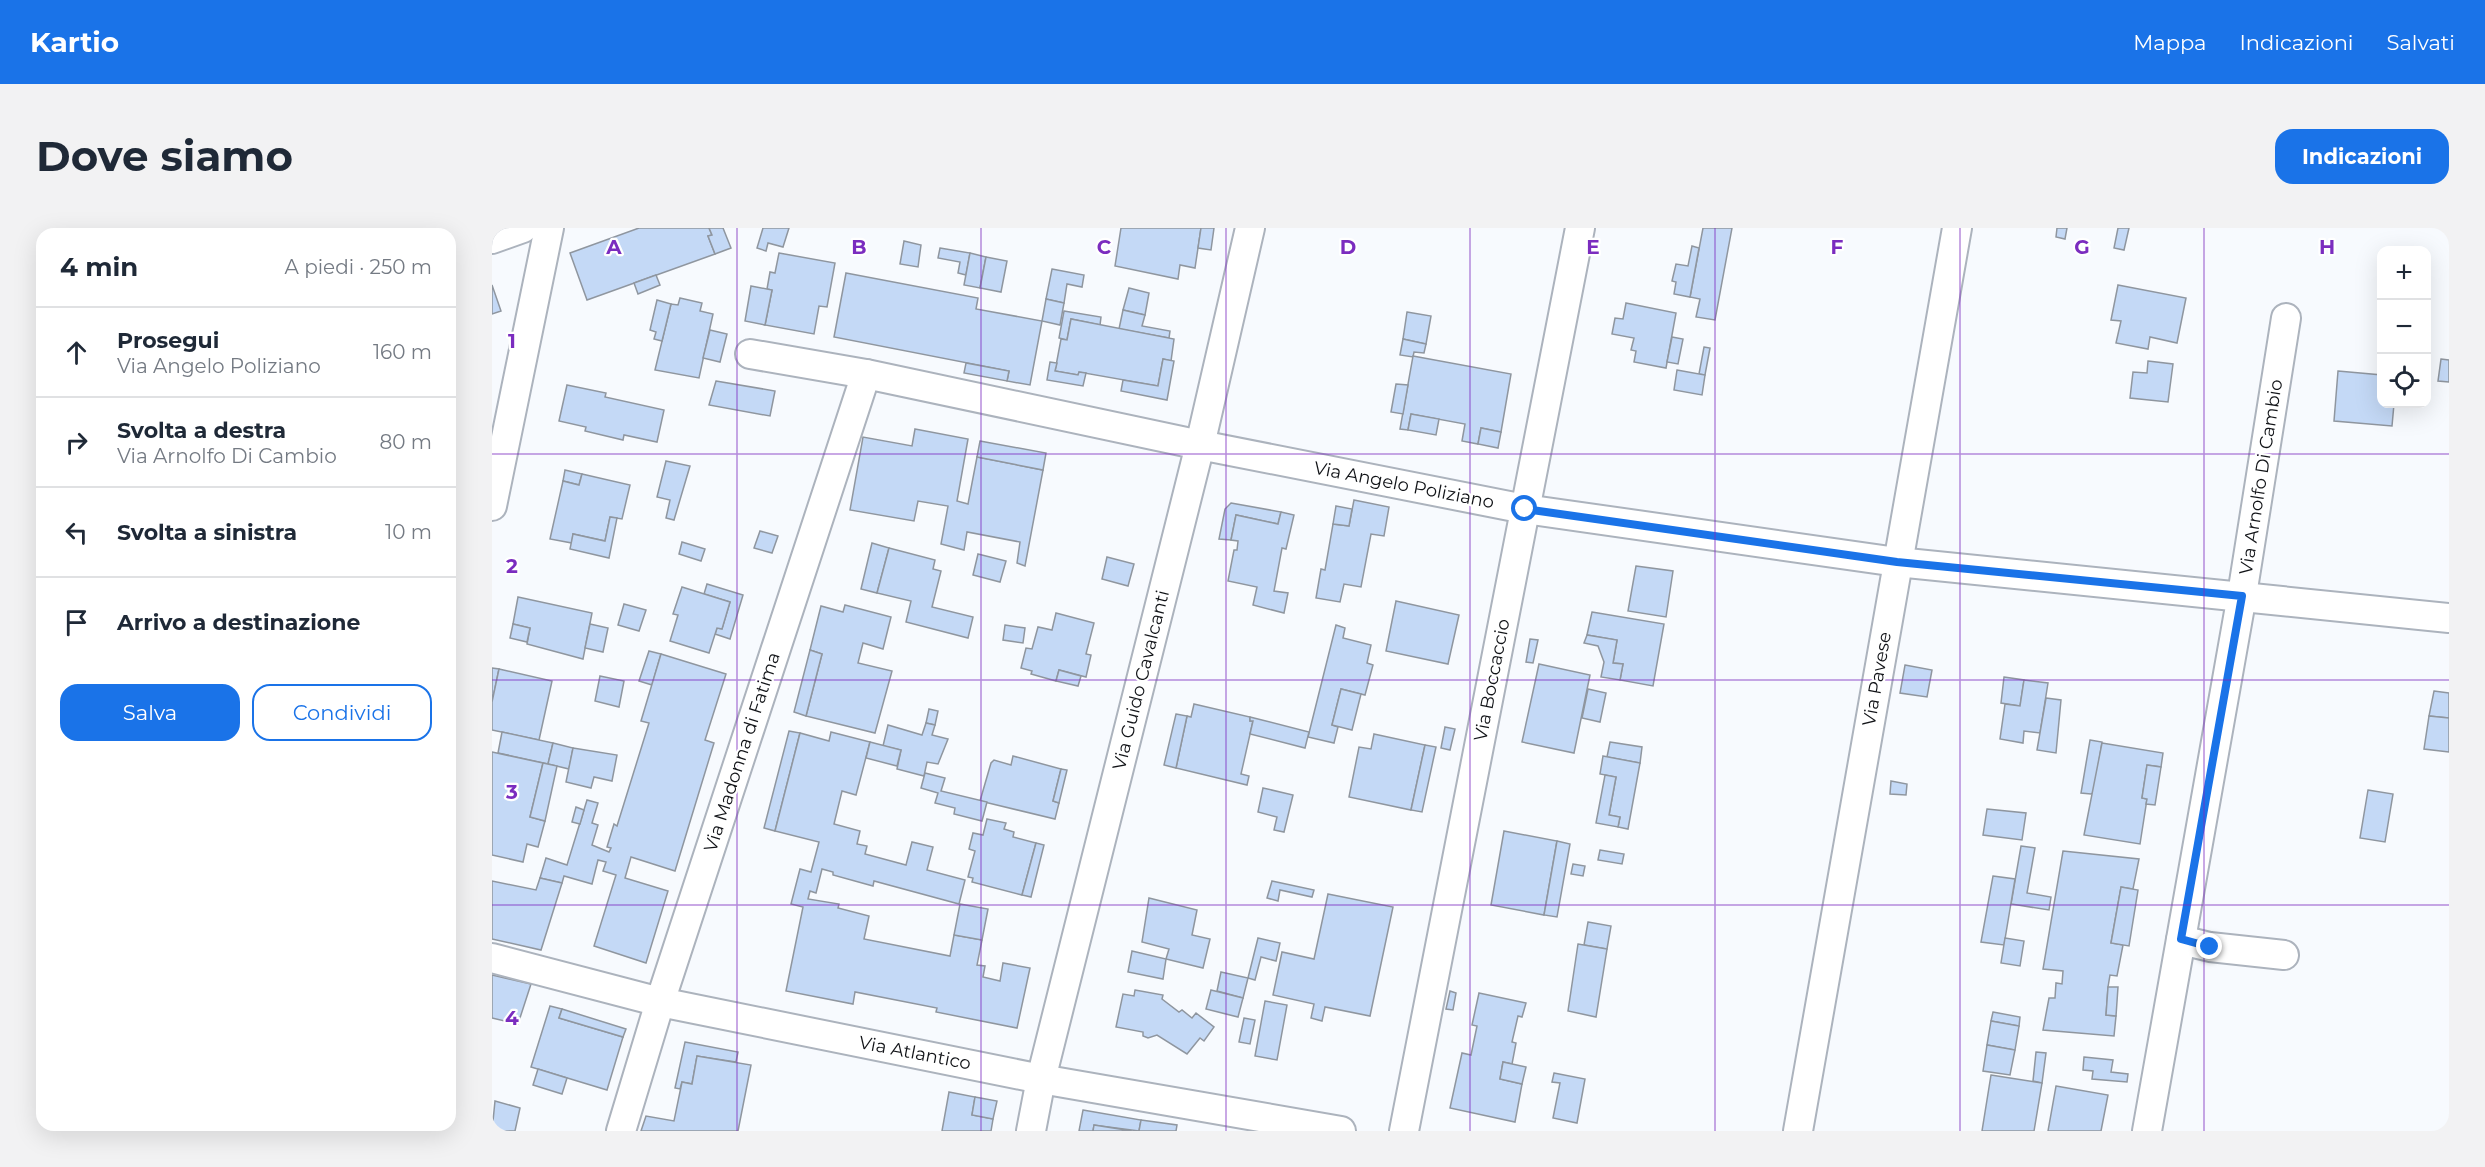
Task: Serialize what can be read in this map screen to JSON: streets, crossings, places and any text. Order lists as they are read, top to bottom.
{
  "streets": {
    "street": [
      "Via Arnolfo Di Cambio",
      "Via Angelo Poliziano",
      "Via Pavese",
      "Via Guido Cavalcanti",
      "Via Boccaccio",
      "Via Madonna di Fatima",
      "Via Atlantico"
    ]
  },
  "crossings": [
    ["Via Arnolfo Di Cambio", "Via Angelo Poliziano"],
    ["Via Angelo Poliziano", "Via Pavese"],
    ["Via Angelo Poliziano", "Via Guido Cavalcanti"],
    ["Via Angelo Poliziano", "Via Boccaccio"],
    ["Via Angelo Poliziano", "Via Madonna di Fatima"],
    ["Via Guido Cavalcanti", "Via Atlantico"],
    ["Via Madonna di Fatima", "Via Atlantico"]
  ],
  "page": {
    "header": "Kartio",
    "nav": ["Mappa", "Indicazioni", "Salvati"],
    "buttons": [
      "Indicazioni",
      ["Salva", "Condividi"]
    ],
    "title": "Dove siamo",
    "heading": ["4 min", "A piedi · 250 m"],
    "map_buttons": ["+", "−"],
    "list": [
      ["Prosegui", "Via Angelo Poliziano", "160 m"],
      ["Svolta a destra", "Via Arnolfo Di Cambio", "80 m"],
      ["Svolta a sinistra", "10 m"],
      "Arrivo a destinazione"
    ]
  },
  "grid": {
    "columns": [
      "A",
      "B",
      "C",
      "D",
      "E",
      "F",
      "G",
      "H"
    ],
    "rows": [
      "1",
      "2",
      "3",
      "4"
    ]
  }
}
